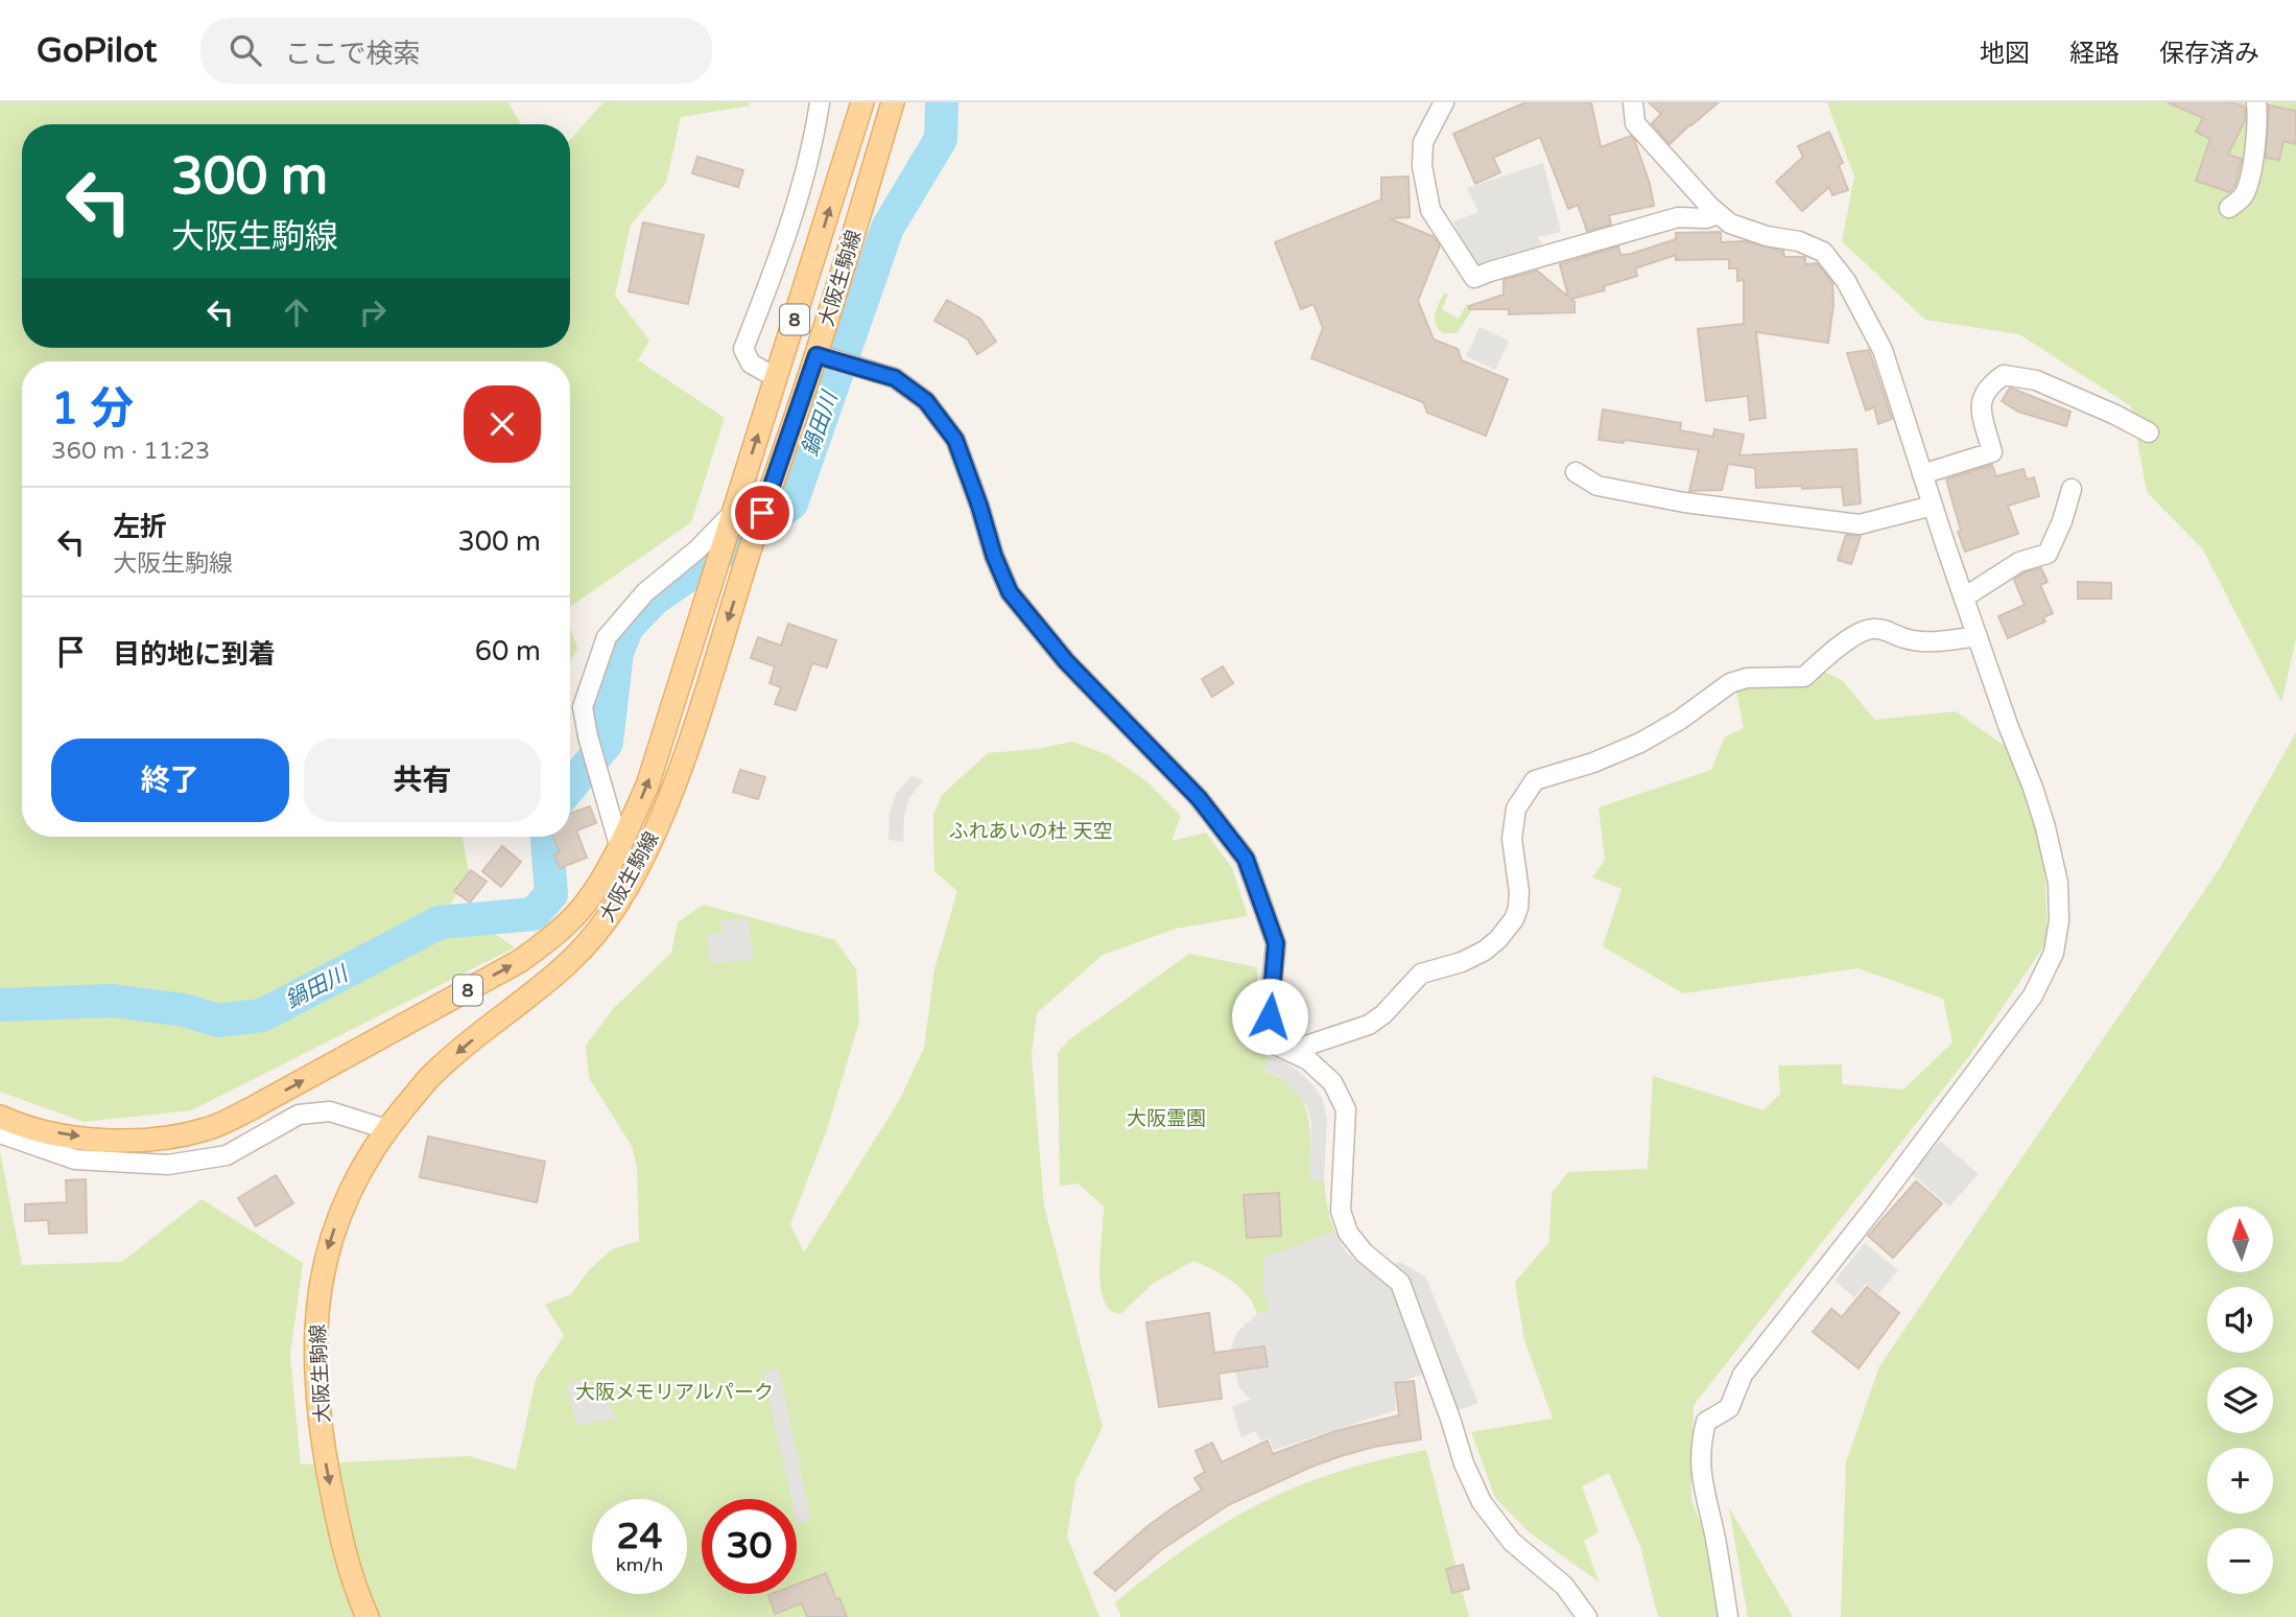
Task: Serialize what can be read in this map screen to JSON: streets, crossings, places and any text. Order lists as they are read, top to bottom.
{
  "streets": {
    "main road": ["大阪生駒線", "8"]
  },
  "water": ["鍋田川"],
  "parks": ["ふれあいの杜 天空", "大阪霊園", "大阪メモリアルパーク"],
  "north": "top",
  "page": {
    "header": "GoPilot",
    "search": "ここで検索",
    "nav": ["地図", "経路", "保存済み"],
    "turn": ["300 m", "大阪生駒線"],
    "heading": ["1 分", "360 m · 11:23"],
    "list": [
      {
        "name": "左折",
        "note": "大阪生駒線",
        "value": "300 m"
      },
      {
        "name": "目的地に到着",
        "value": "60 m"
      }
    ],
    "buttons": ["終了", "共有"],
    "map_buttons": ["+", "−"],
    "speed": "24 km/h",
    "limit": "30"
  }
}
